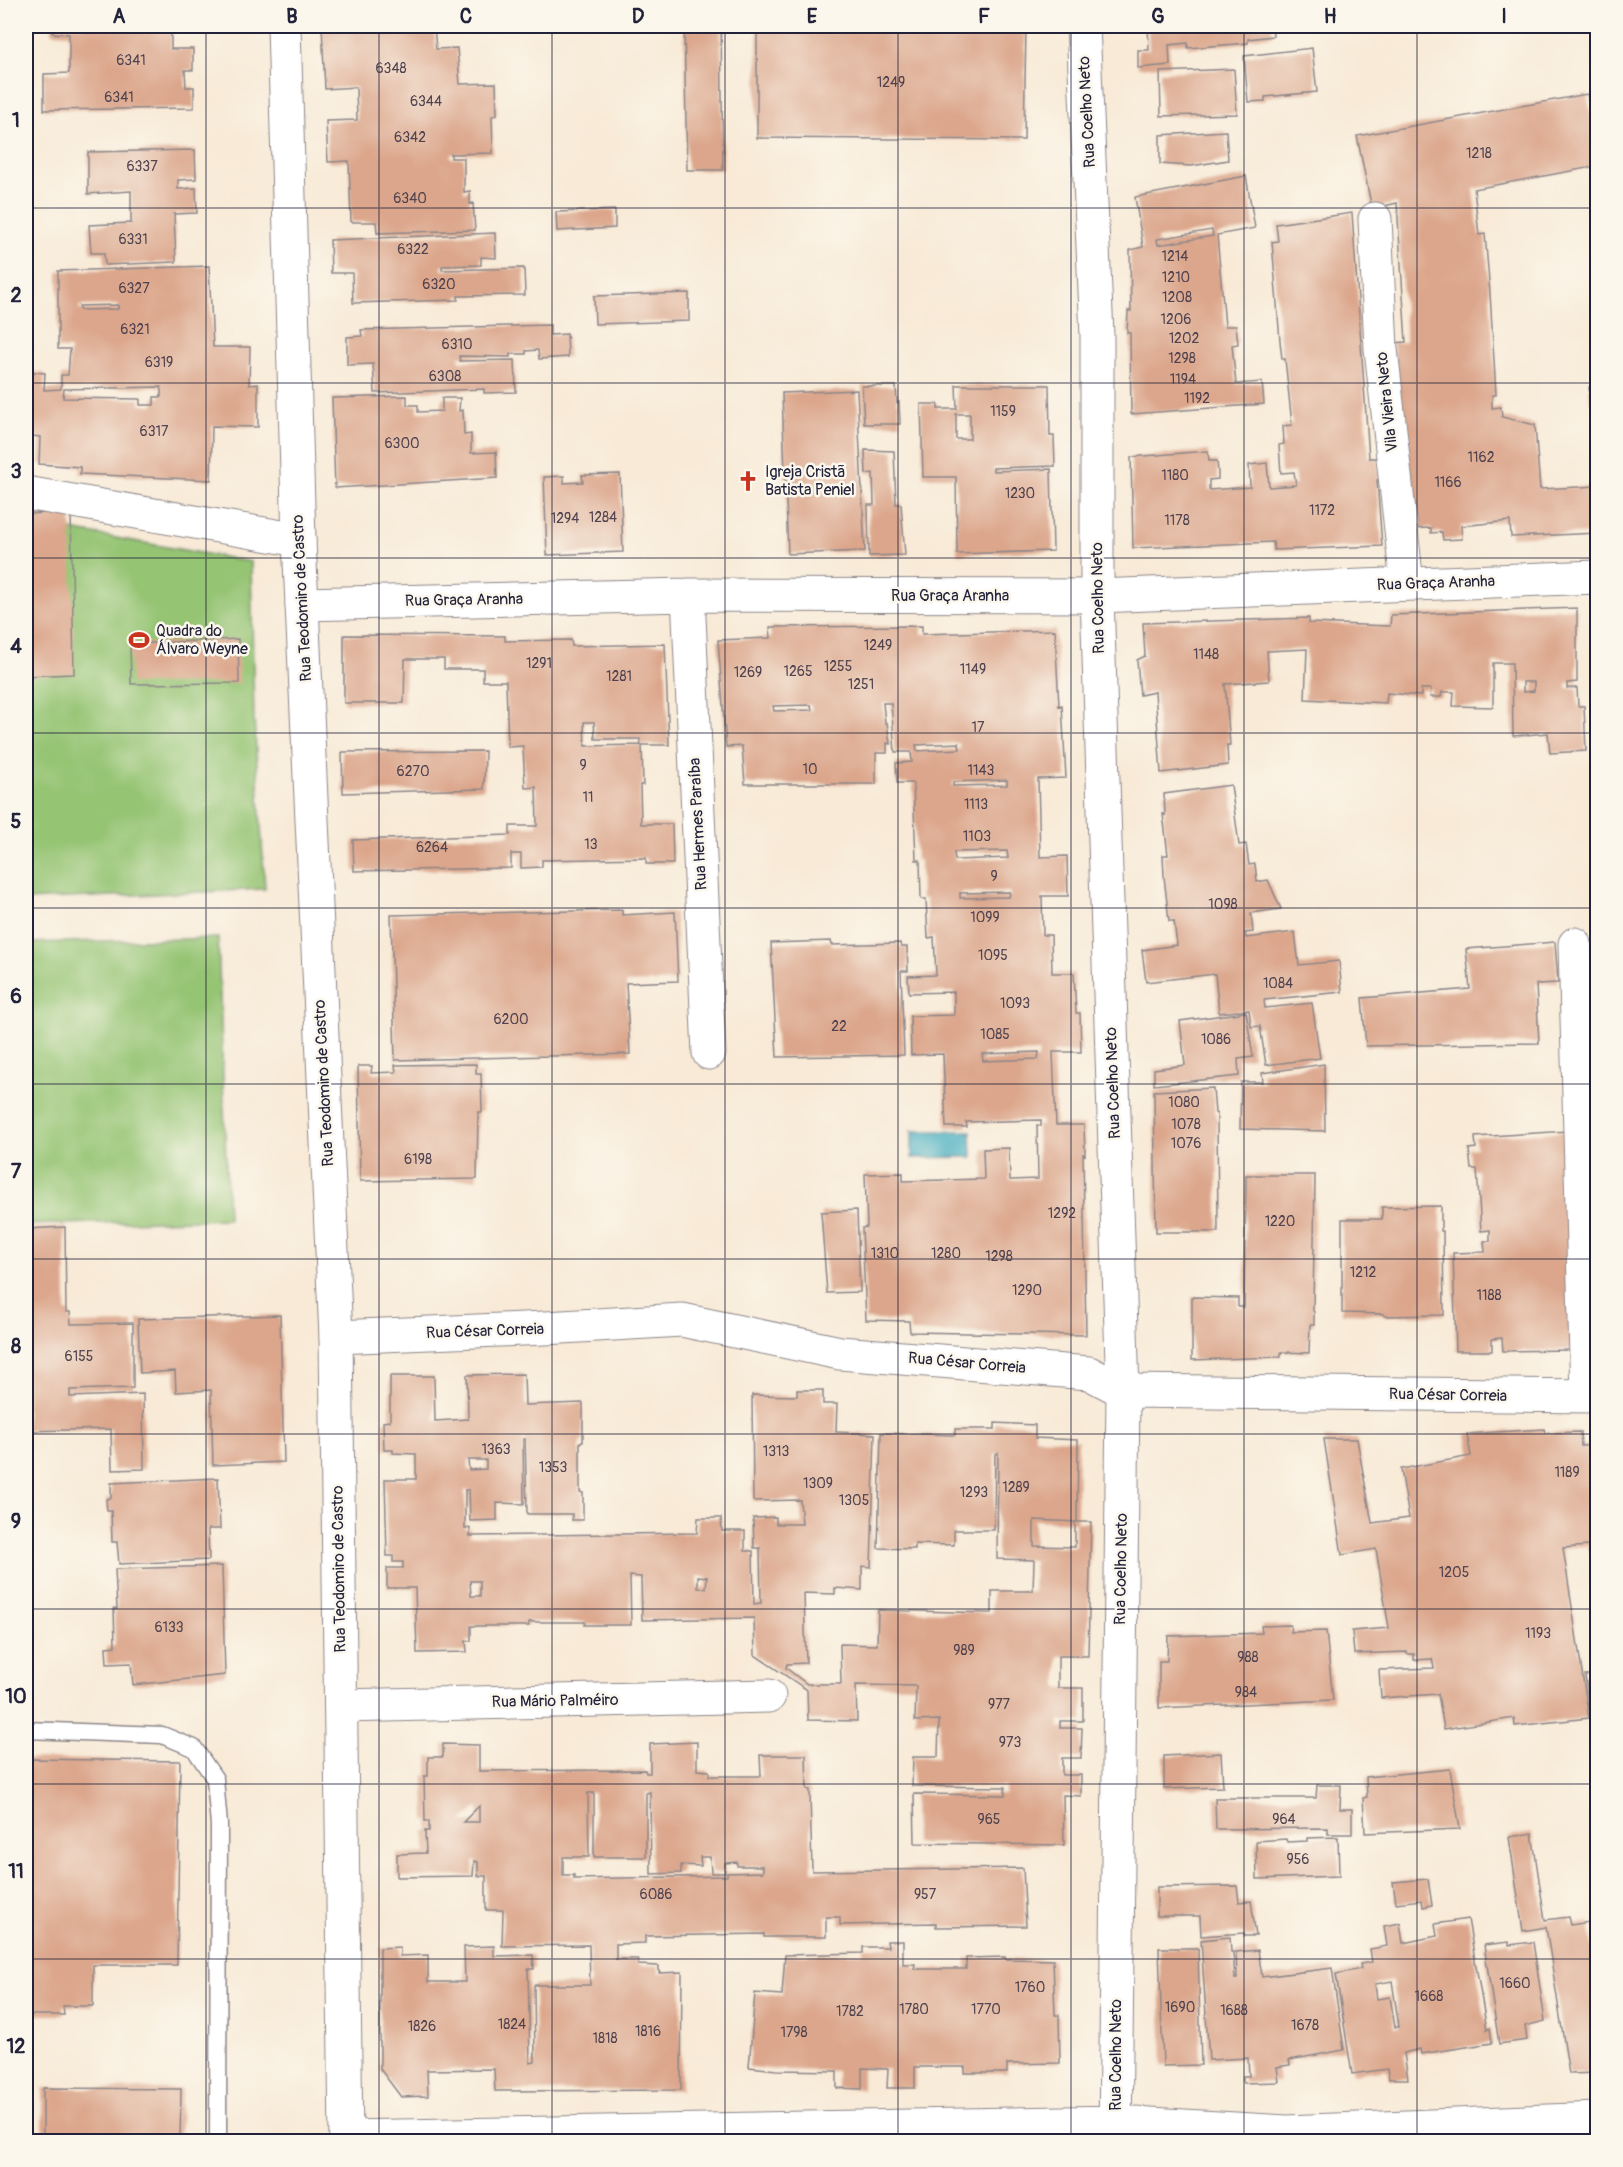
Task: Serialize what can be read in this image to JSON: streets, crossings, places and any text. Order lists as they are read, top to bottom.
{
  "streets": {
    "street": [
      "Rua Coelho Neto",
      "Vila Vieira Neto",
      "Rua Graça Aranha",
      "Rua Teodomiro de Castro",
      "Rua Hermes Paraíba",
      "Rua César Correia",
      "Rua Mário Palméiro"
    ]
  },
  "crossings": [
    ["Rua Coelho Neto", "Rua Graça Aranha"],
    ["Rua Coelho Neto", "Rua César Correia"],
    ["Vila Vieira Neto", "Rua Graça Aranha"],
    ["Rua Graça Aranha", "Rua Teodomiro de Castro"],
    ["Rua Graça Aranha", "Rua Hermes Paraíba"],
    ["Rua Teodomiro de Castro", "Rua César Correia"],
    ["Rua Teodomiro de Castro", "Rua Mário Palméiro"]
  ],
  "places": {
    "church": ["Igreja Cristã Batista Peniel"],
    "sports": ["Quadra do Álvaro Weyne"]
  },
  "house_numbers": [
    "6341",
    "6348",
    "1249",
    "6341",
    "6344",
    "6342",
    "1218",
    "6337",
    "6340",
    "6331",
    "6322",
    "1214",
    "1210",
    "6320",
    "6327",
    "1208",
    "1206",
    "6321",
    "1202",
    "6310",
    "1298",
    "6319",
    "6308",
    "1194",
    "1192",
    "1159",
    "6317",
    "6300",
    "1162",
    "1180",
    "1166",
    "1230",
    "1172",
    "1284",
    "1294",
    "1178",
    "1249",
    "1148",
    "1291",
    "1255",
    "1149",
    "1265",
    "1269",
    "1281",
    "1251",
    "17",
    "9",
    "10",
    "1143",
    "6270",
    "11",
    "1113",
    "1103",
    "13",
    "6264",
    "9",
    "1098",
    "1099",
    "1095",
    "1084",
    "1093",
    "6200",
    "22",
    "1085",
    "1086",
    "1080",
    "1078",
    "1076",
    "6198",
    "1292",
    "1220",
    "1310",
    "1280",
    "1298",
    "1212",
    "1290",
    "1188",
    "6155",
    "1363",
    "1313",
    "1353",
    "1189",
    "1309",
    "1289",
    "1293",
    "1305",
    "1205",
    "6133",
    "1193",
    "989",
    "988",
    "984",
    "977",
    "973",
    "965",
    "964",
    "956",
    "6086",
    "957",
    "1660",
    "1760",
    "1668",
    "1690",
    "1780",
    "1770",
    "1688",
    "1782",
    "1824",
    "1678",
    "1826",
    "1816",
    "1798",
    "1818"
  ],
  "grid": {
    "columns": [
      "A",
      "B",
      "C",
      "D",
      "E",
      "F",
      "G",
      "H",
      "I"
    ],
    "rows": [
      "1",
      "2",
      "3",
      "4",
      "5",
      "6",
      "7",
      "8",
      "9",
      "10",
      "11",
      "12"
    ]
  }
}
